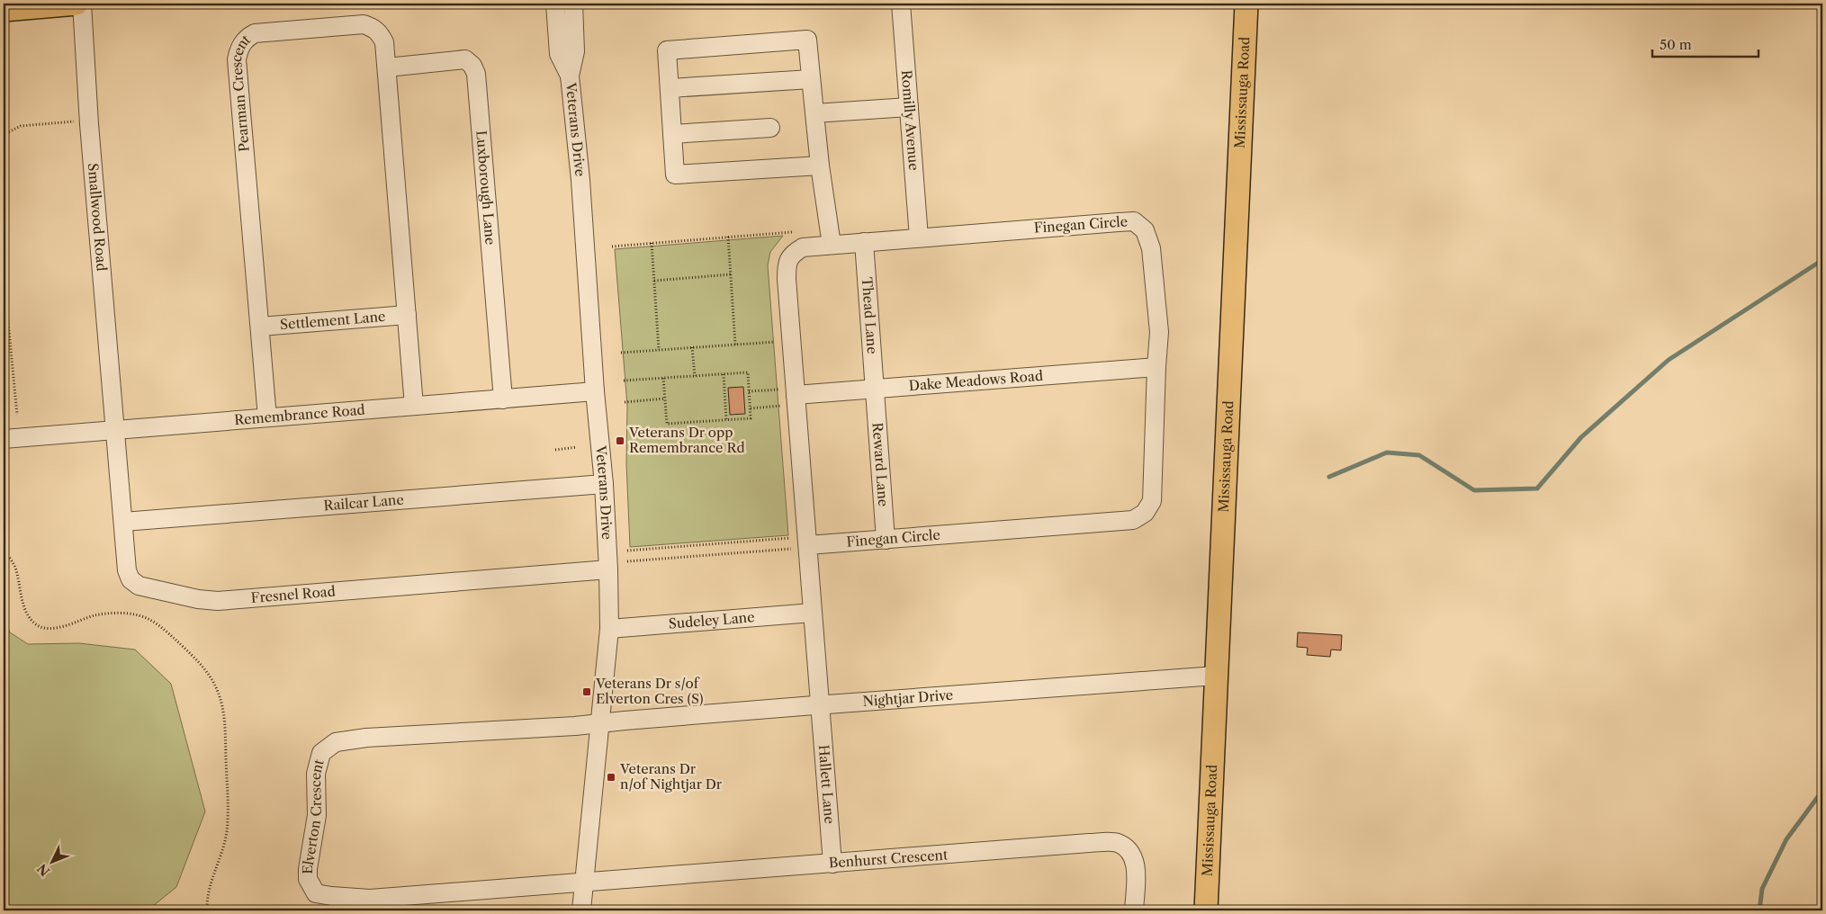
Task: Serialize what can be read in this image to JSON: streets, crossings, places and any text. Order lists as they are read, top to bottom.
{
  "streets": {
    "main road": ["Mississauga Road"],
    "street": [
      "Pearman Crescent",
      "Romilly Avenue",
      "Veterans Drive",
      "Luxborough Lane",
      "Smallwood Road",
      "Finegan Circle",
      "Thead Lane",
      "Settlement Lane",
      "Dake Meadows Road",
      "Remembrance Road",
      "Reward Lane",
      "Railcar Lane",
      "Fresnel Road",
      "Sudeley Lane",
      "Nightjar Drive",
      "Hallett Lane",
      "Elverton Crescent",
      "Benhurst Crescent"
    ]
  },
  "crossings": [
    ["Mississauga Road", "Nightjar Drive"],
    ["Pearman Crescent", "Luxborough Lane"],
    ["Pearman Crescent", "Settlement Lane"],
    ["Pearman Crescent", "Remembrance Road"],
    ["Romilly Avenue", "Finegan Circle"],
    ["Veterans Drive", "Remembrance Road"],
    ["Veterans Drive", "Railcar Lane"],
    ["Veterans Drive", "Fresnel Road"],
    ["Veterans Drive", "Sudeley Lane"],
    ["Veterans Drive", "Nightjar Drive"],
    ["Veterans Drive", "Elverton Crescent"],
    ["Veterans Drive", "Benhurst Crescent"],
    ["Luxborough Lane", "Remembrance Road"],
    ["Smallwood Road", "Remembrance Road"],
    ["Smallwood Road", "Fresnel Road"],
    ["Finegan Circle", "Thead Lane"],
    ["Finegan Circle", "Dake Meadows Road"],
    ["Finegan Circle", "Reward Lane"],
    ["Finegan Circle", "Sudeley Lane"],
    ["Finegan Circle", "Nightjar Drive"],
    ["Finegan Circle", "Hallett Lane"],
    ["Thead Lane", "Dake Meadows Road"],
    ["Thead Lane", "Reward Lane"],
    ["Dake Meadows Road", "Reward Lane"],
    ["Remembrance Road", "Fresnel Road"],
    ["Railcar Lane", "Fresnel Road"],
    ["Nightjar Drive", "Hallett Lane"],
    ["Nightjar Drive", "Elverton Crescent"],
    ["Hallett Lane", "Benhurst Crescent"],
    ["Elverton Crescent", "Benhurst Crescent"]
  ],
  "places": {
    "transit": ["Veterans Dr opp Remembrance Rd", "Veterans Dr s/of Elverton Cres (S)", "Veterans Dr n/of Nightjar Dr"]
  },
  "scale_bar": "50 m",
  "north": "bottom left"
}
